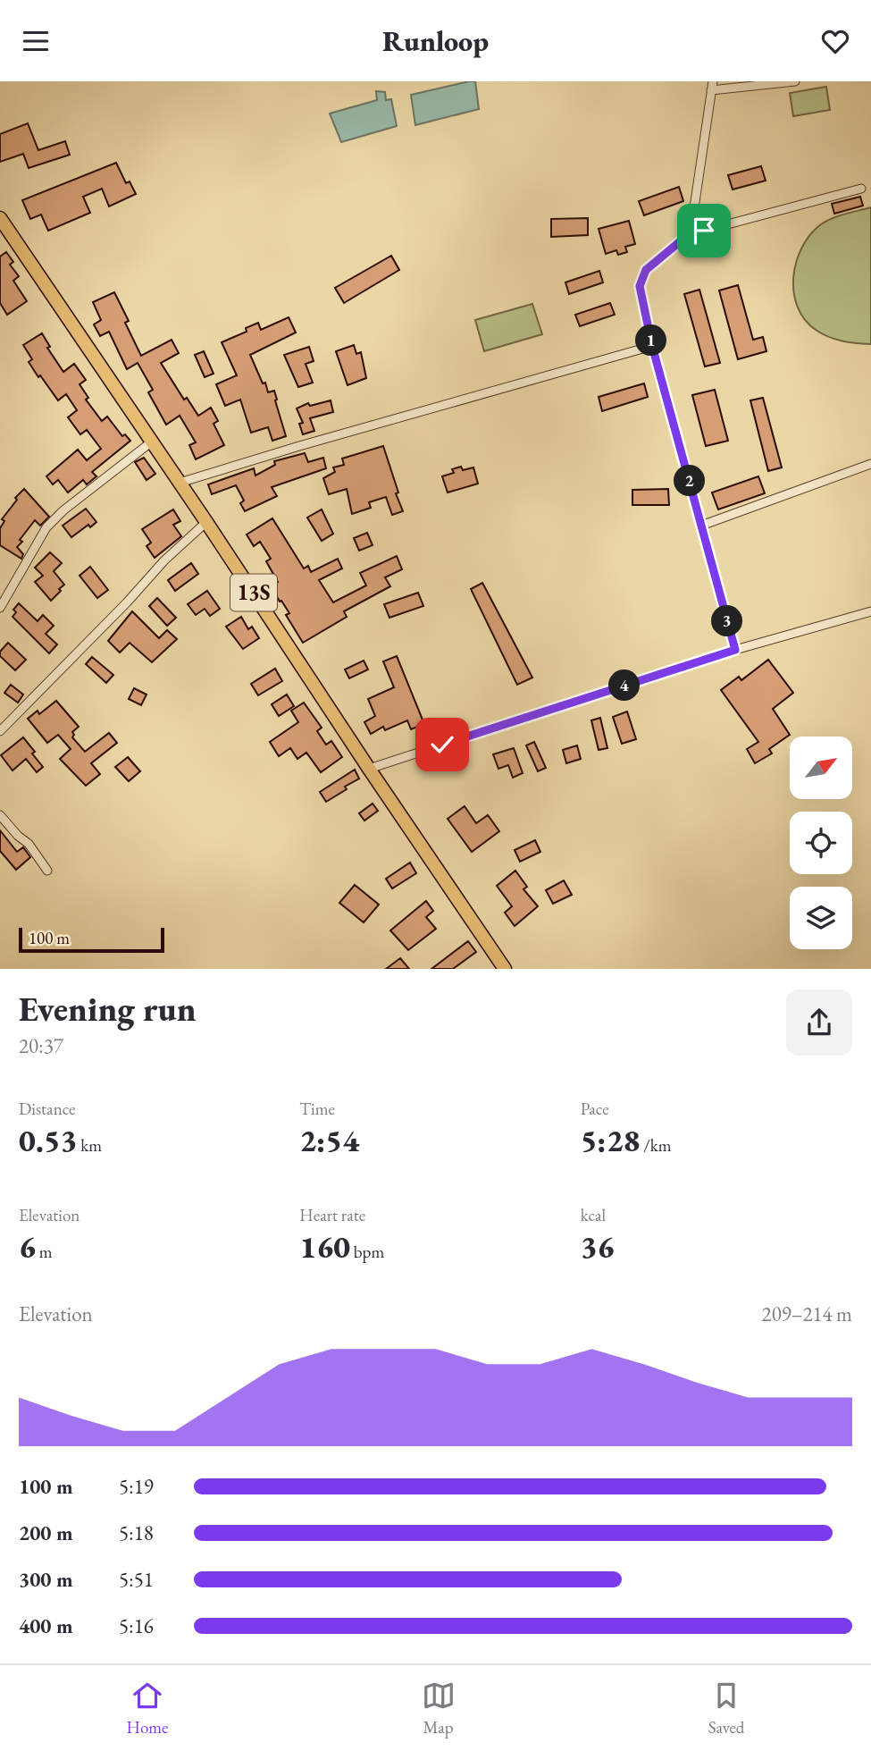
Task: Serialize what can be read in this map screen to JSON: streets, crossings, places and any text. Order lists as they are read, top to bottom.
{
  "streets": {
    "highway": ["13S"]
  },
  "scale_bar": "100 m",
  "north": "top right",
  "page": {
    "header": "Runloop",
    "pins": [
      "1",
      "2",
      "3",
      "4"
    ],
    "scale": "100 m",
    "heading": ["Evening run", "20:37"],
    "stats": [
      ["Distance", "0.53 km"],
      ["Time", "2:54"],
      ["Pace", "5:28 /km"],
      ["Elevation", "6 m"],
      ["Heart rate", "160 bpm"],
      ["kcal", "36"]
    ],
    "chart": ["Elevation", "209–214 m"],
    "list": [
      {
        "name": "100 m",
        "note": "5:19"
      },
      {
        "name": "200 m",
        "note": "5:18"
      },
      {
        "name": "300 m",
        "note": "5:51"
      },
      {
        "name": "400 m",
        "note": "5:16"
      }
    ],
    "tabs": ["Home", "Map", "Saved"]
  }
}
